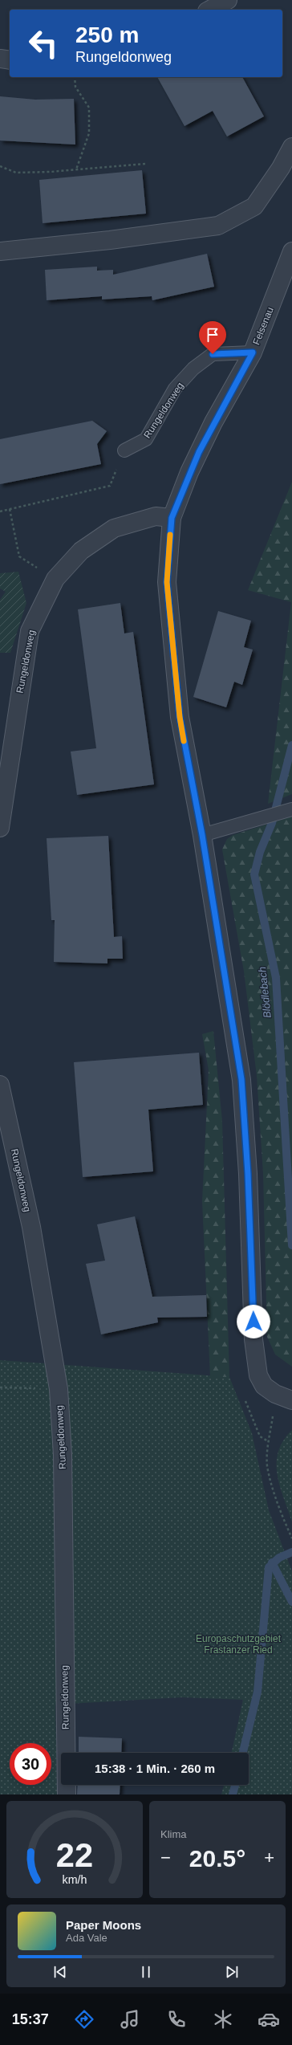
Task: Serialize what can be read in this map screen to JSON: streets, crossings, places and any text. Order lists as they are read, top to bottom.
{
  "streets": {
    "street": ["Felsenau", "Rungeldonweg"]
  },
  "crossings": [
    ["Felsenau", "Rungeldonweg"]
  ],
  "water": ["Blödlebach"],
  "parks": ["Europaschutzgebiet Frastanzer Ried"],
  "page": {
    "turn": ["250 m", "Rungeldonweg"],
    "limit": "30",
    "trip": "15:38 · 1 Min. · 260 m",
    "tile": "Klima",
    "heat": ["−", "20.5°", "+"],
    "song": ["Paper Moons", "Ada Vale"],
    "tabs": "15:37",
    "gauge": ["22", "km/h"]
  }
}
